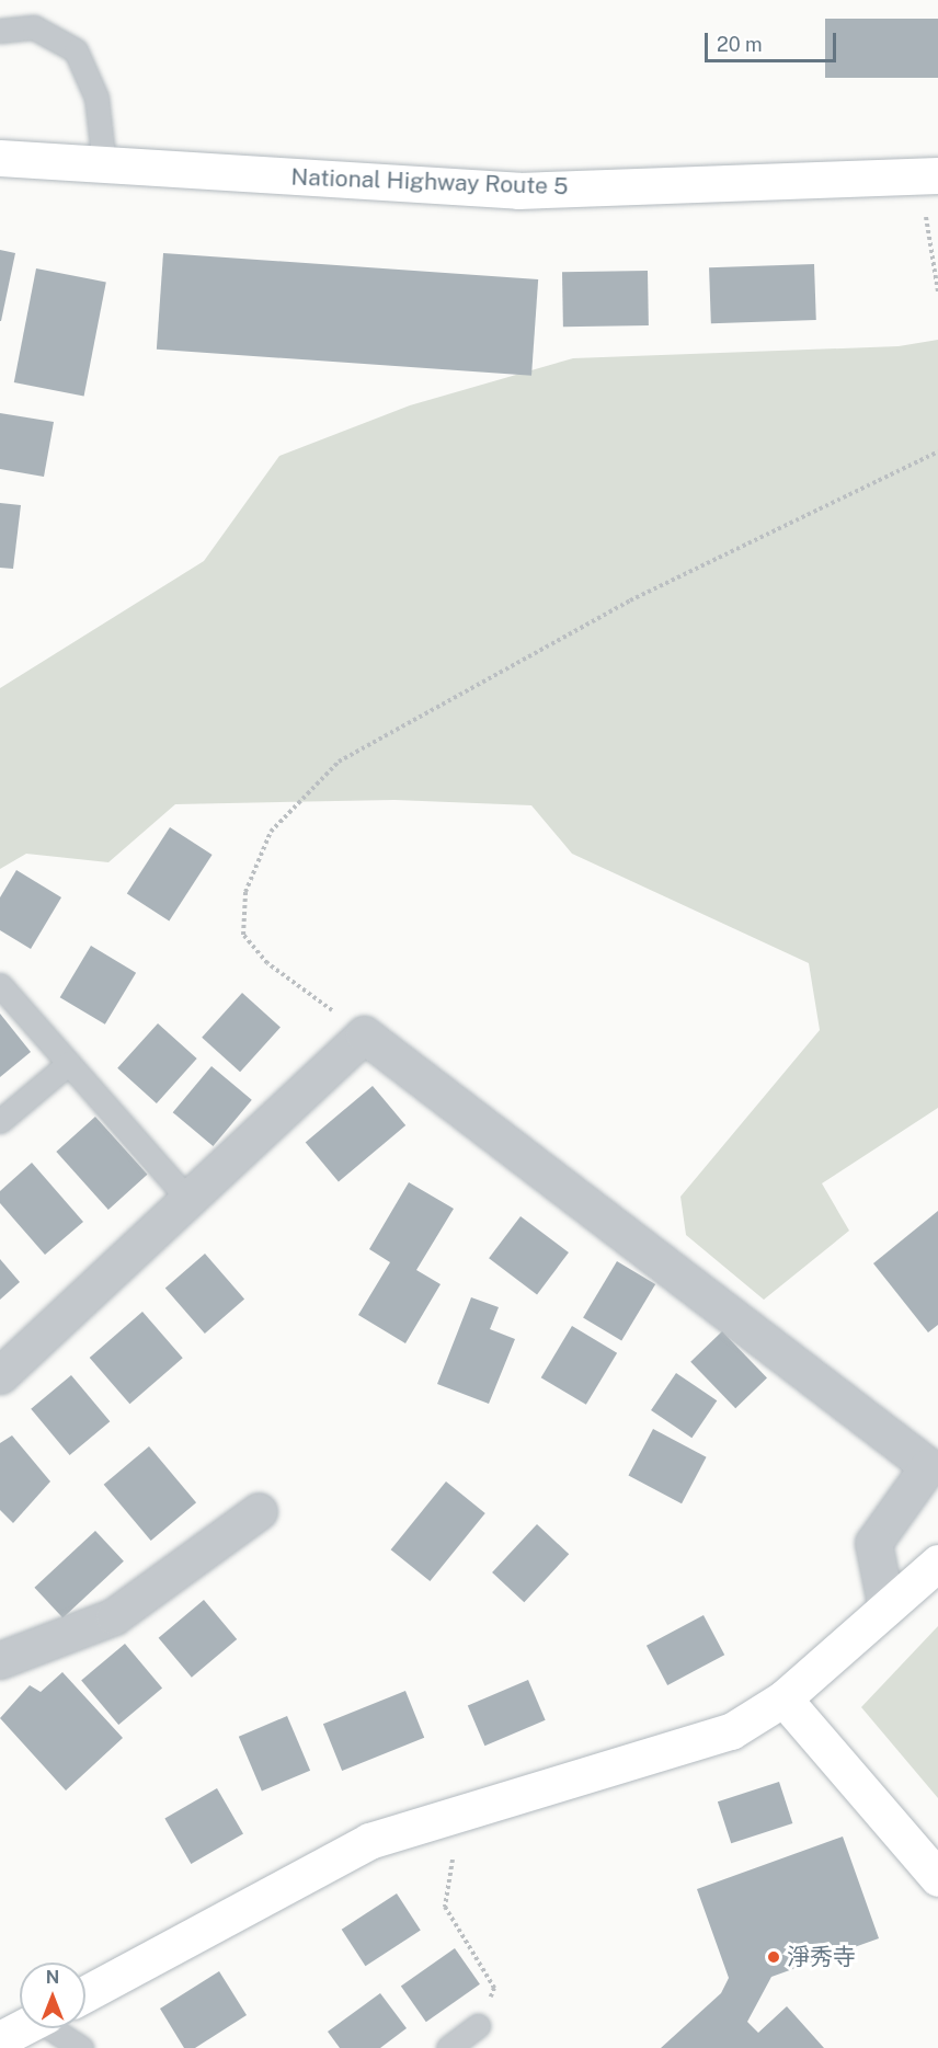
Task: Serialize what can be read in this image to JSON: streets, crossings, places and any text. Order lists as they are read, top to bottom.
{
  "streets": {
    "main road": ["National Highway Route 5"]
  },
  "places": ["淨秀寺"],
  "scale_bar": "20 m",
  "north": "top"
}
